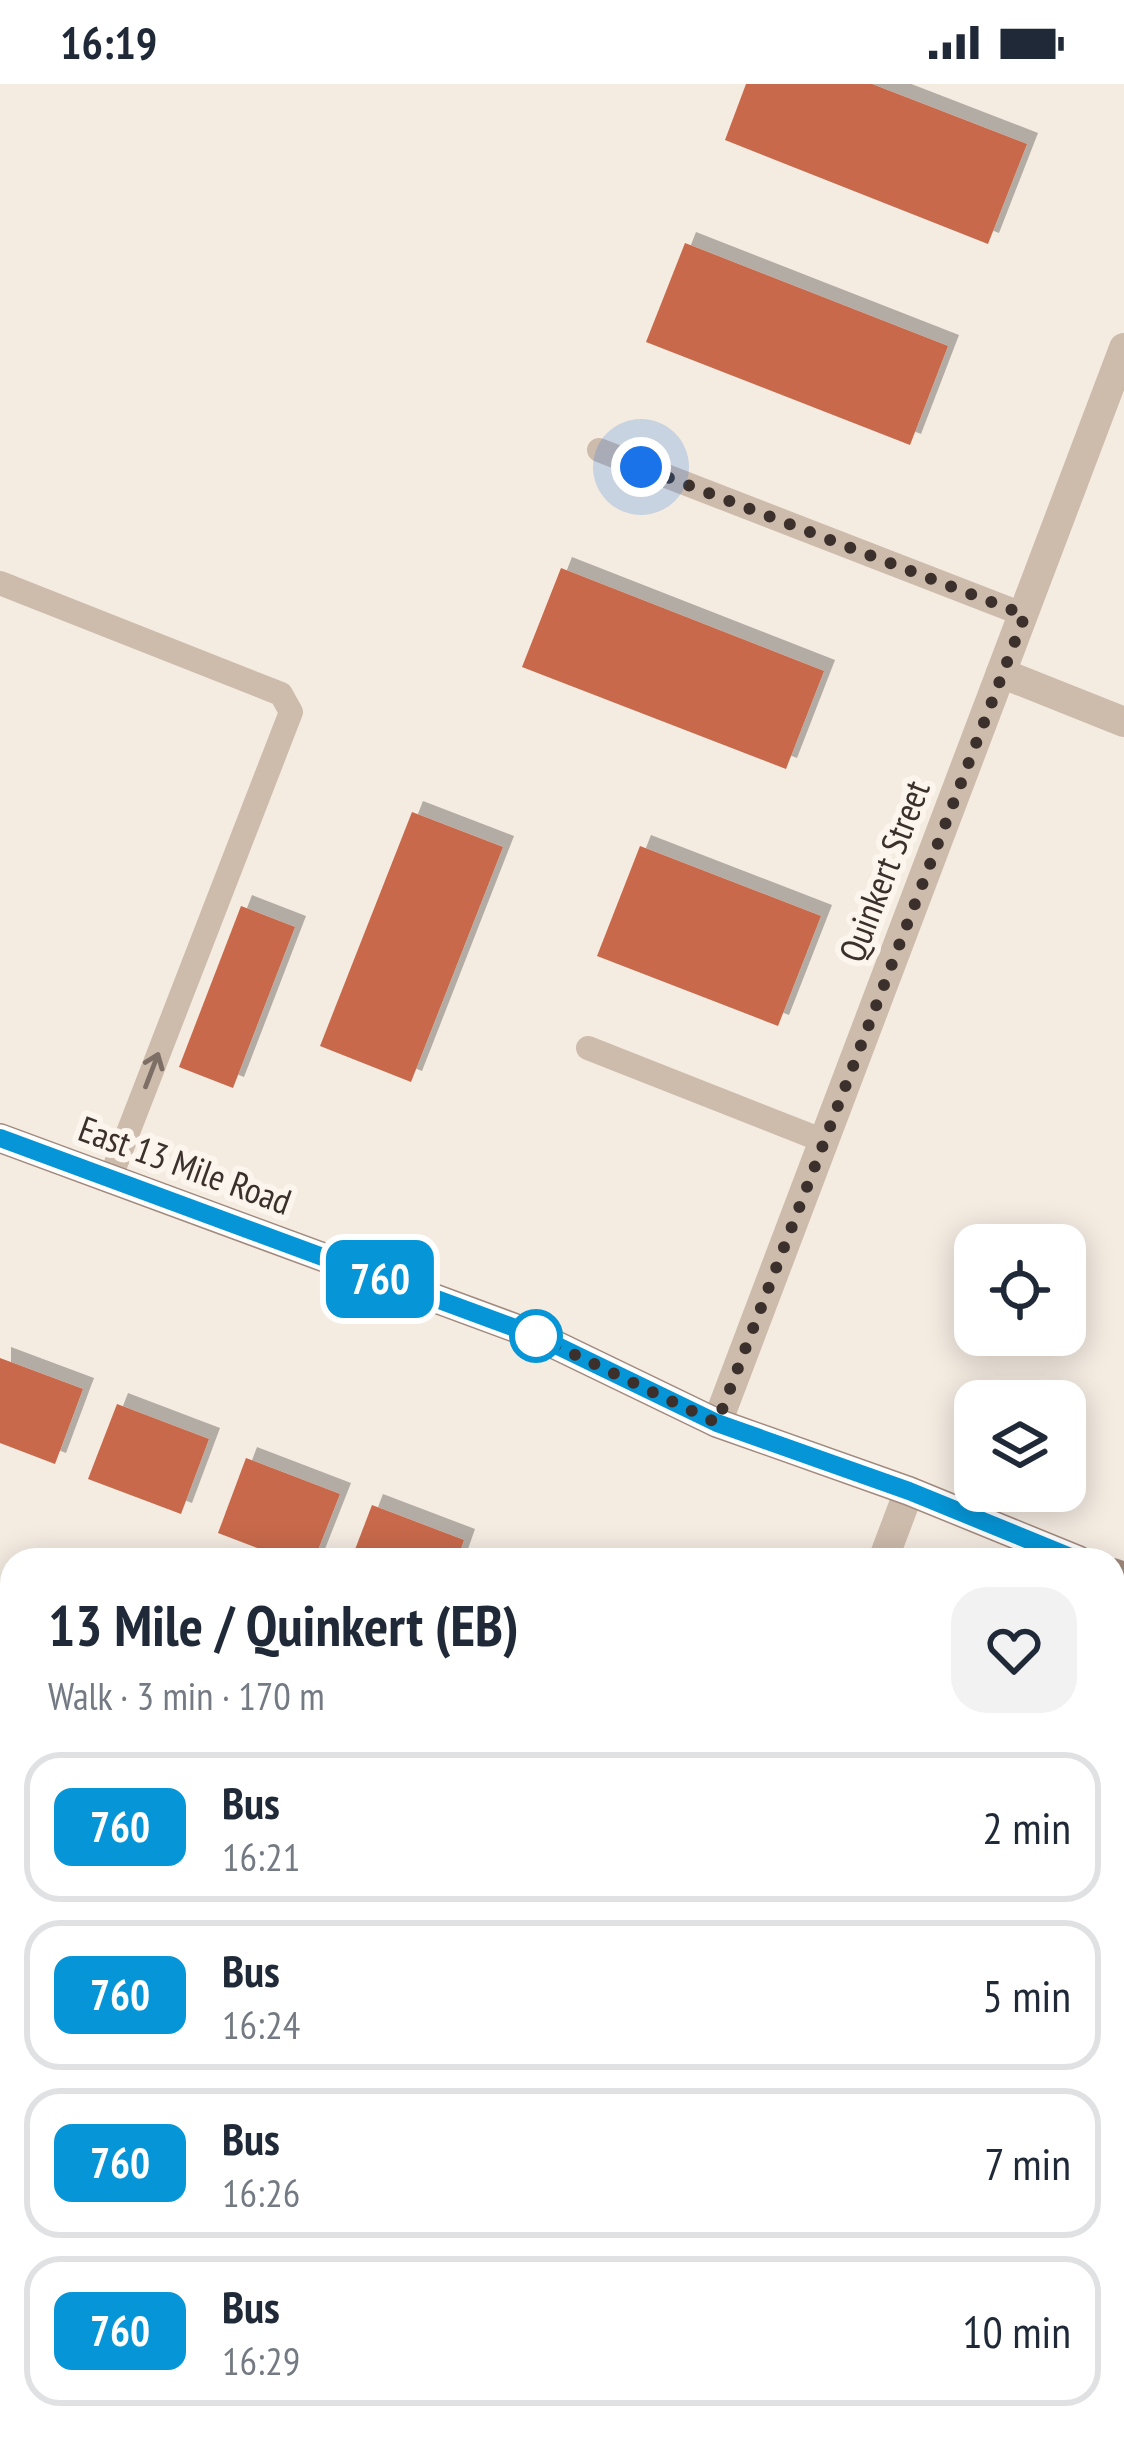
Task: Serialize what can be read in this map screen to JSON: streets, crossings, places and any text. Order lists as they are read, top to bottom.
{
  "streets": {
    "main road": ["East 13 Mile Road"],
    "street": ["Quinkert Street"]
  },
  "crossings": [
    ["Quinkert Street", "East 13 Mile Road"]
  ],
  "lines": ["bus line 760"],
  "page": {
    "status": "16:19",
    "on_map": "760",
    "heading": ["13 Mile / Quinkert (EB)", "Walk · 3 min · 170 m"],
    "list": [
      {
        "mark": "760",
        "name": "Bus",
        "note": "16:21",
        "value": "2 min"
      },
      {
        "mark": "760",
        "name": "Bus",
        "note": "16:24",
        "value": "5 min"
      },
      {
        "mark": "760",
        "name": "Bus",
        "note": "16:26",
        "value": "7 min"
      },
      {
        "mark": "760",
        "name": "Bus",
        "note": "16:29",
        "value": "10 min"
      }
    ]
  }
}
